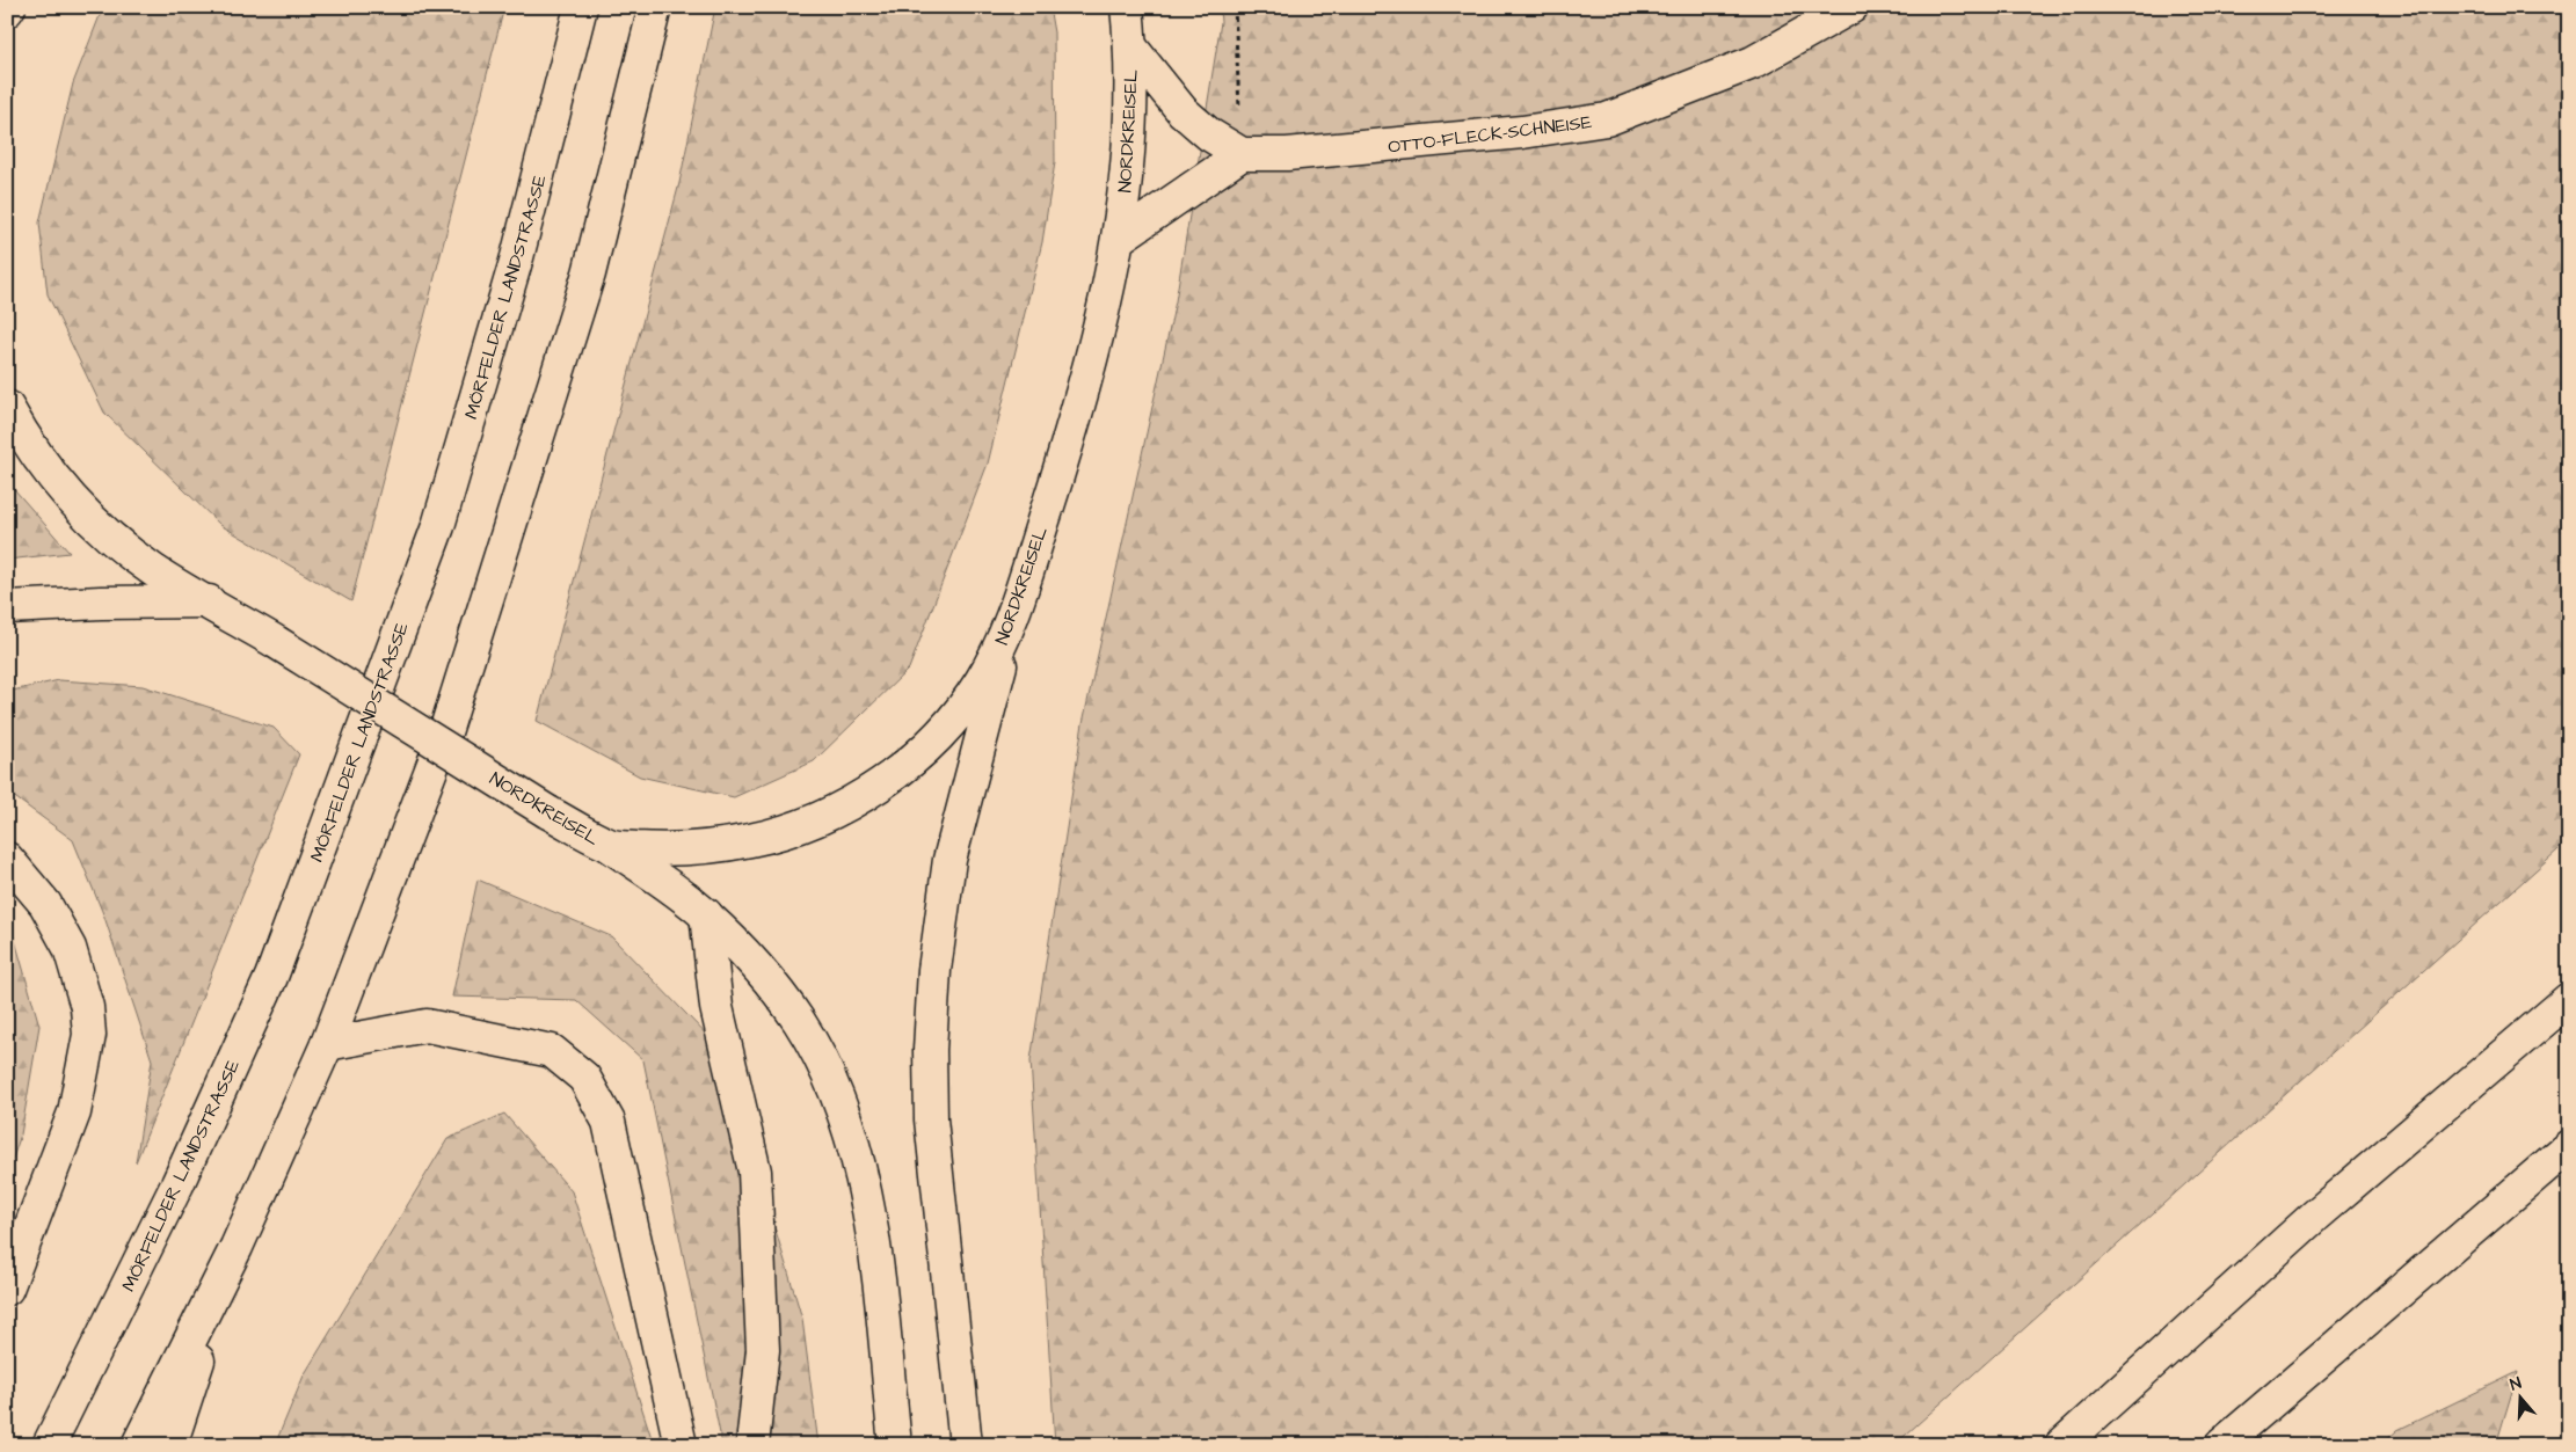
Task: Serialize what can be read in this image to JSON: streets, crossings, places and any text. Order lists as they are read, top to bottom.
{
  "streets": {
    "main road": ["NORDKREISEL", "OTTO-FLECK-SCHNEISE", "MÖRFELDER LANDSTRASSE"]
  },
  "north": "top"
}
